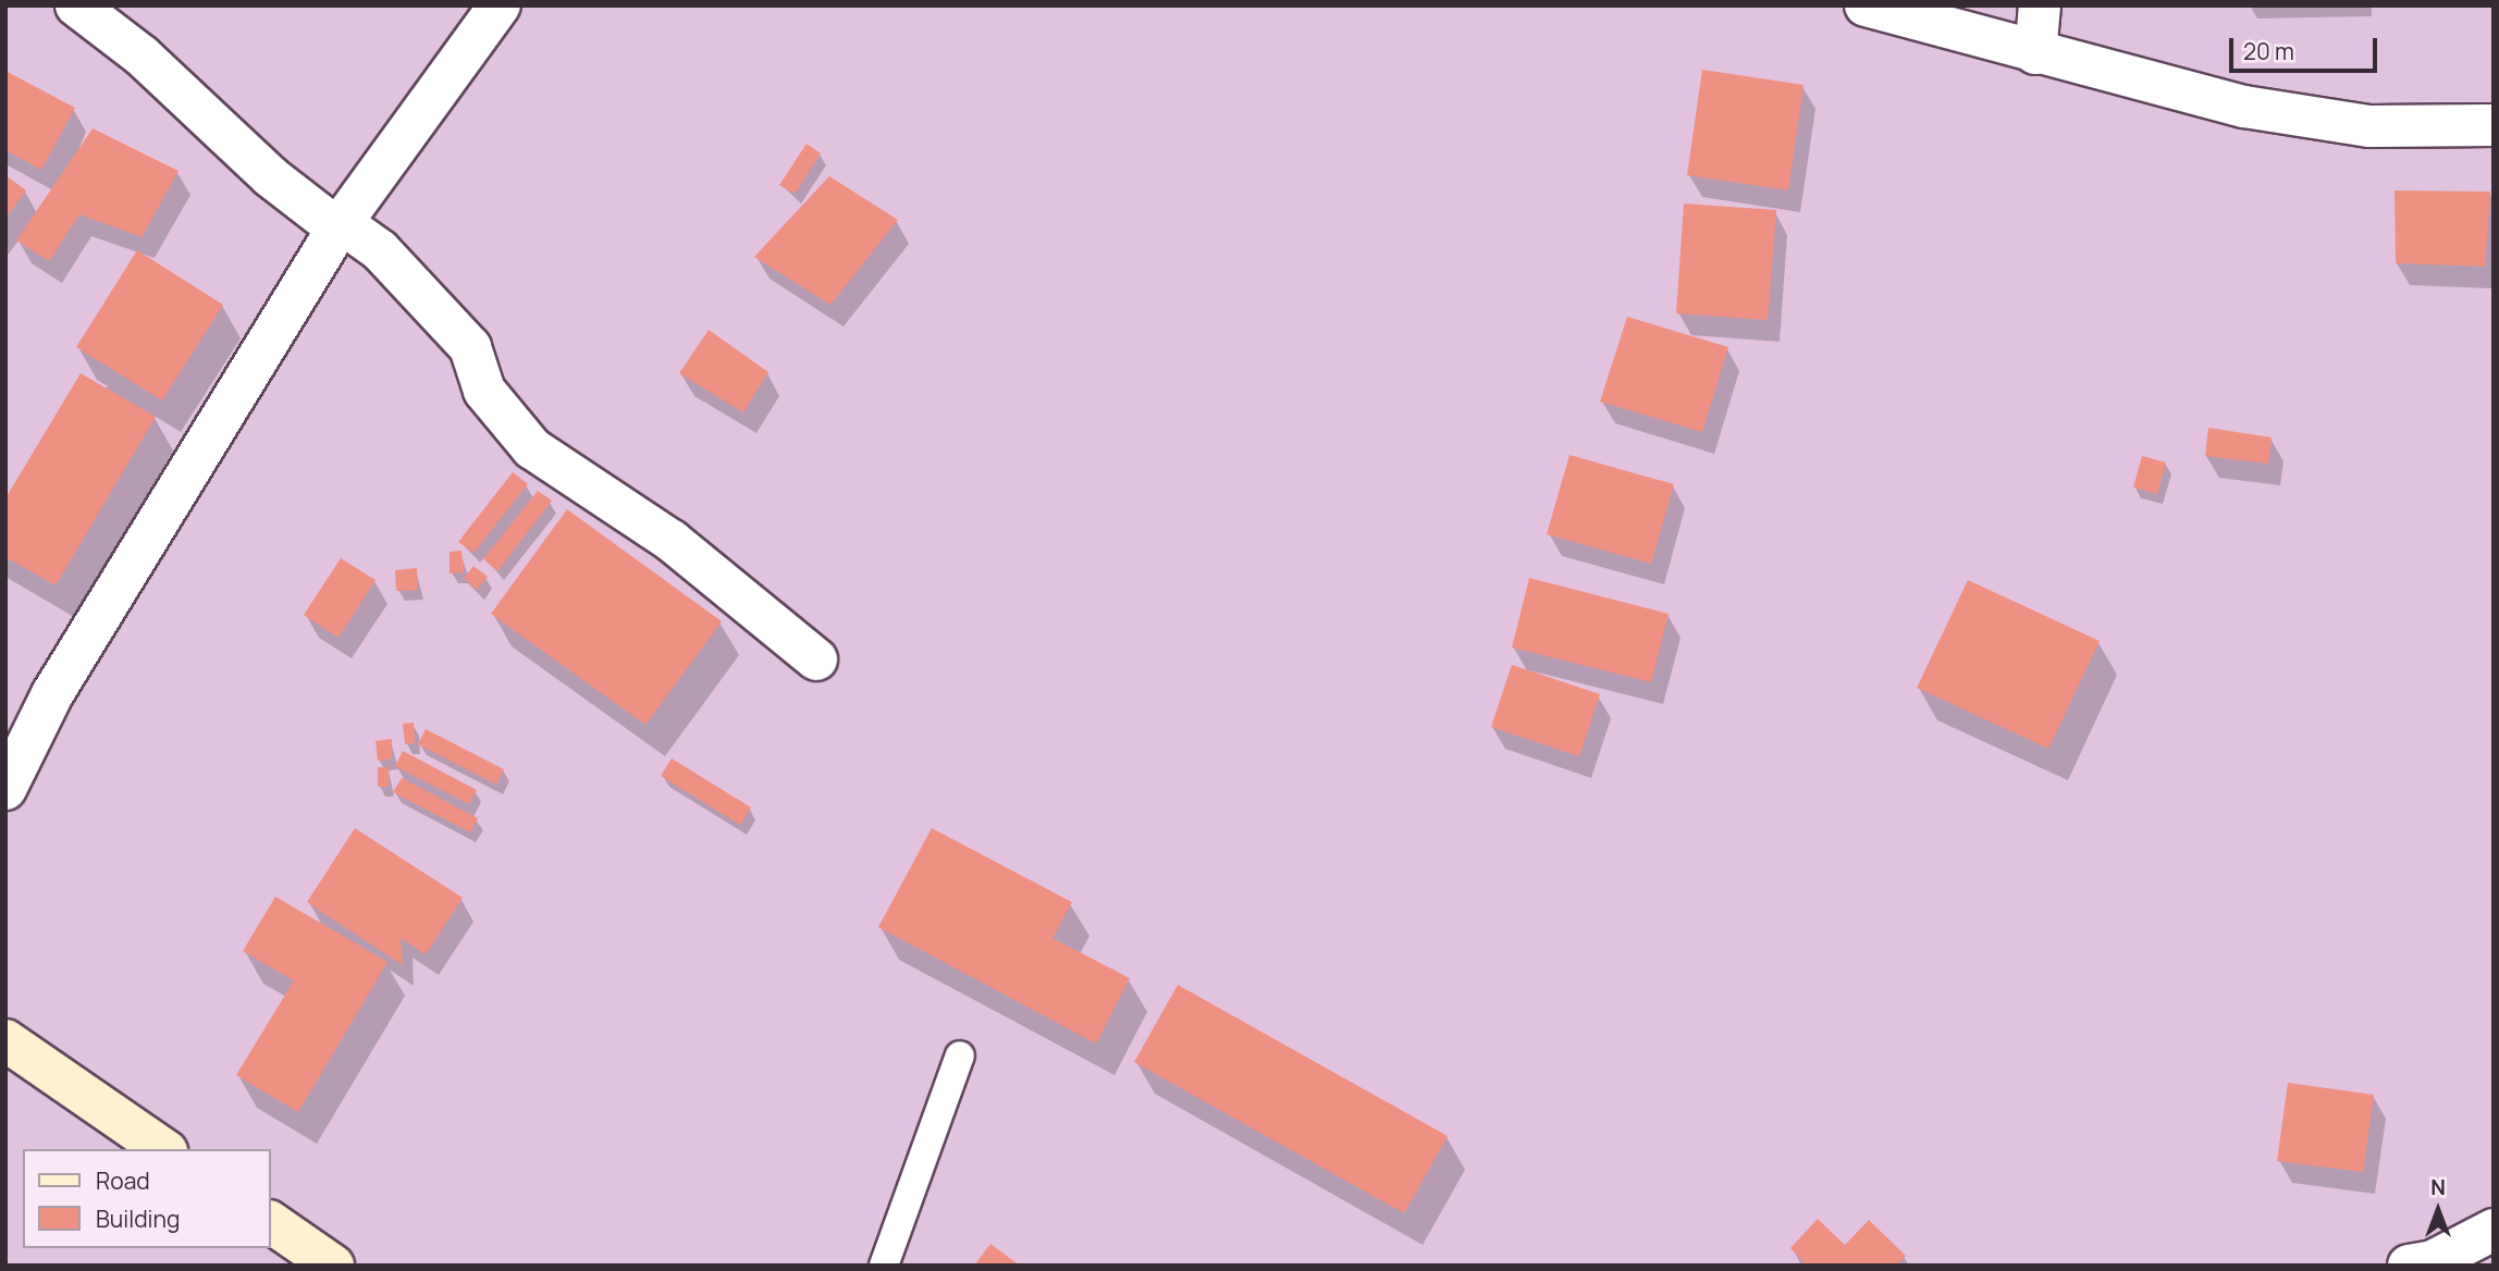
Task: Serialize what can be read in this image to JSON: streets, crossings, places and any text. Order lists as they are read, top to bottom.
{
  "legend": ["Road", "Building"],
  "scale_bar": "20 m",
  "north": "top"
}
